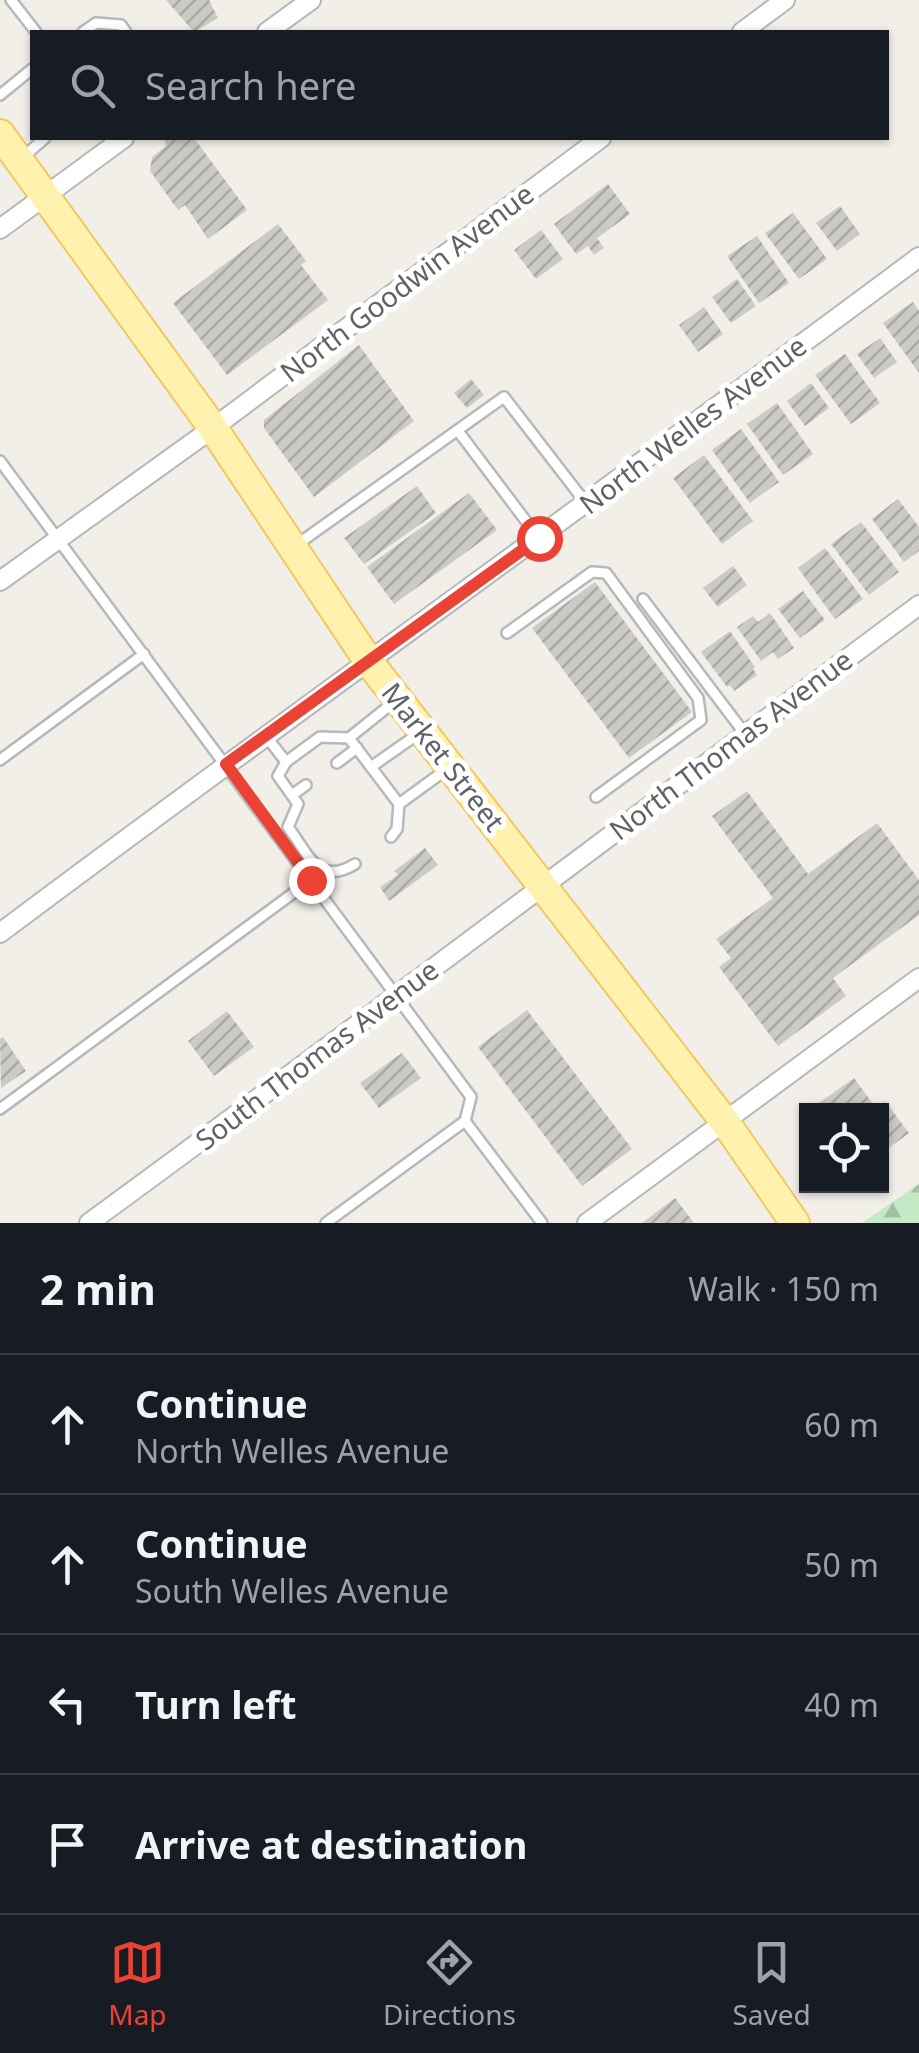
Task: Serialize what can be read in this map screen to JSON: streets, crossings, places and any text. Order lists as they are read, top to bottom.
{
  "streets": {
    "main road": ["Market Street"],
    "street": [
      "North Goodwin Avenue",
      "North Welles Avenue",
      "North Thomas Avenue",
      "South Thomas Avenue"
    ]
  },
  "crossings": [
    ["North Goodwin Avenue", "Market Street"],
    ["North Welles Avenue", "Market Street"],
    ["North Thomas Avenue", "Market Street"],
    ["North Thomas Avenue", "South Thomas Avenue"],
    ["Market Street", "South Thomas Avenue"]
  ],
  "page": {
    "search": "Search here",
    "heading": ["2 min", "Walk · 150 m"],
    "list": [
      ["Continue", "North Welles Avenue", "60 m"],
      ["Continue", "South Welles Avenue", "50 m"],
      ["Turn left", "40 m"],
      "Arrive at destination"
    ],
    "nav": ["Map", "Directions", "Saved"]
  }
}
